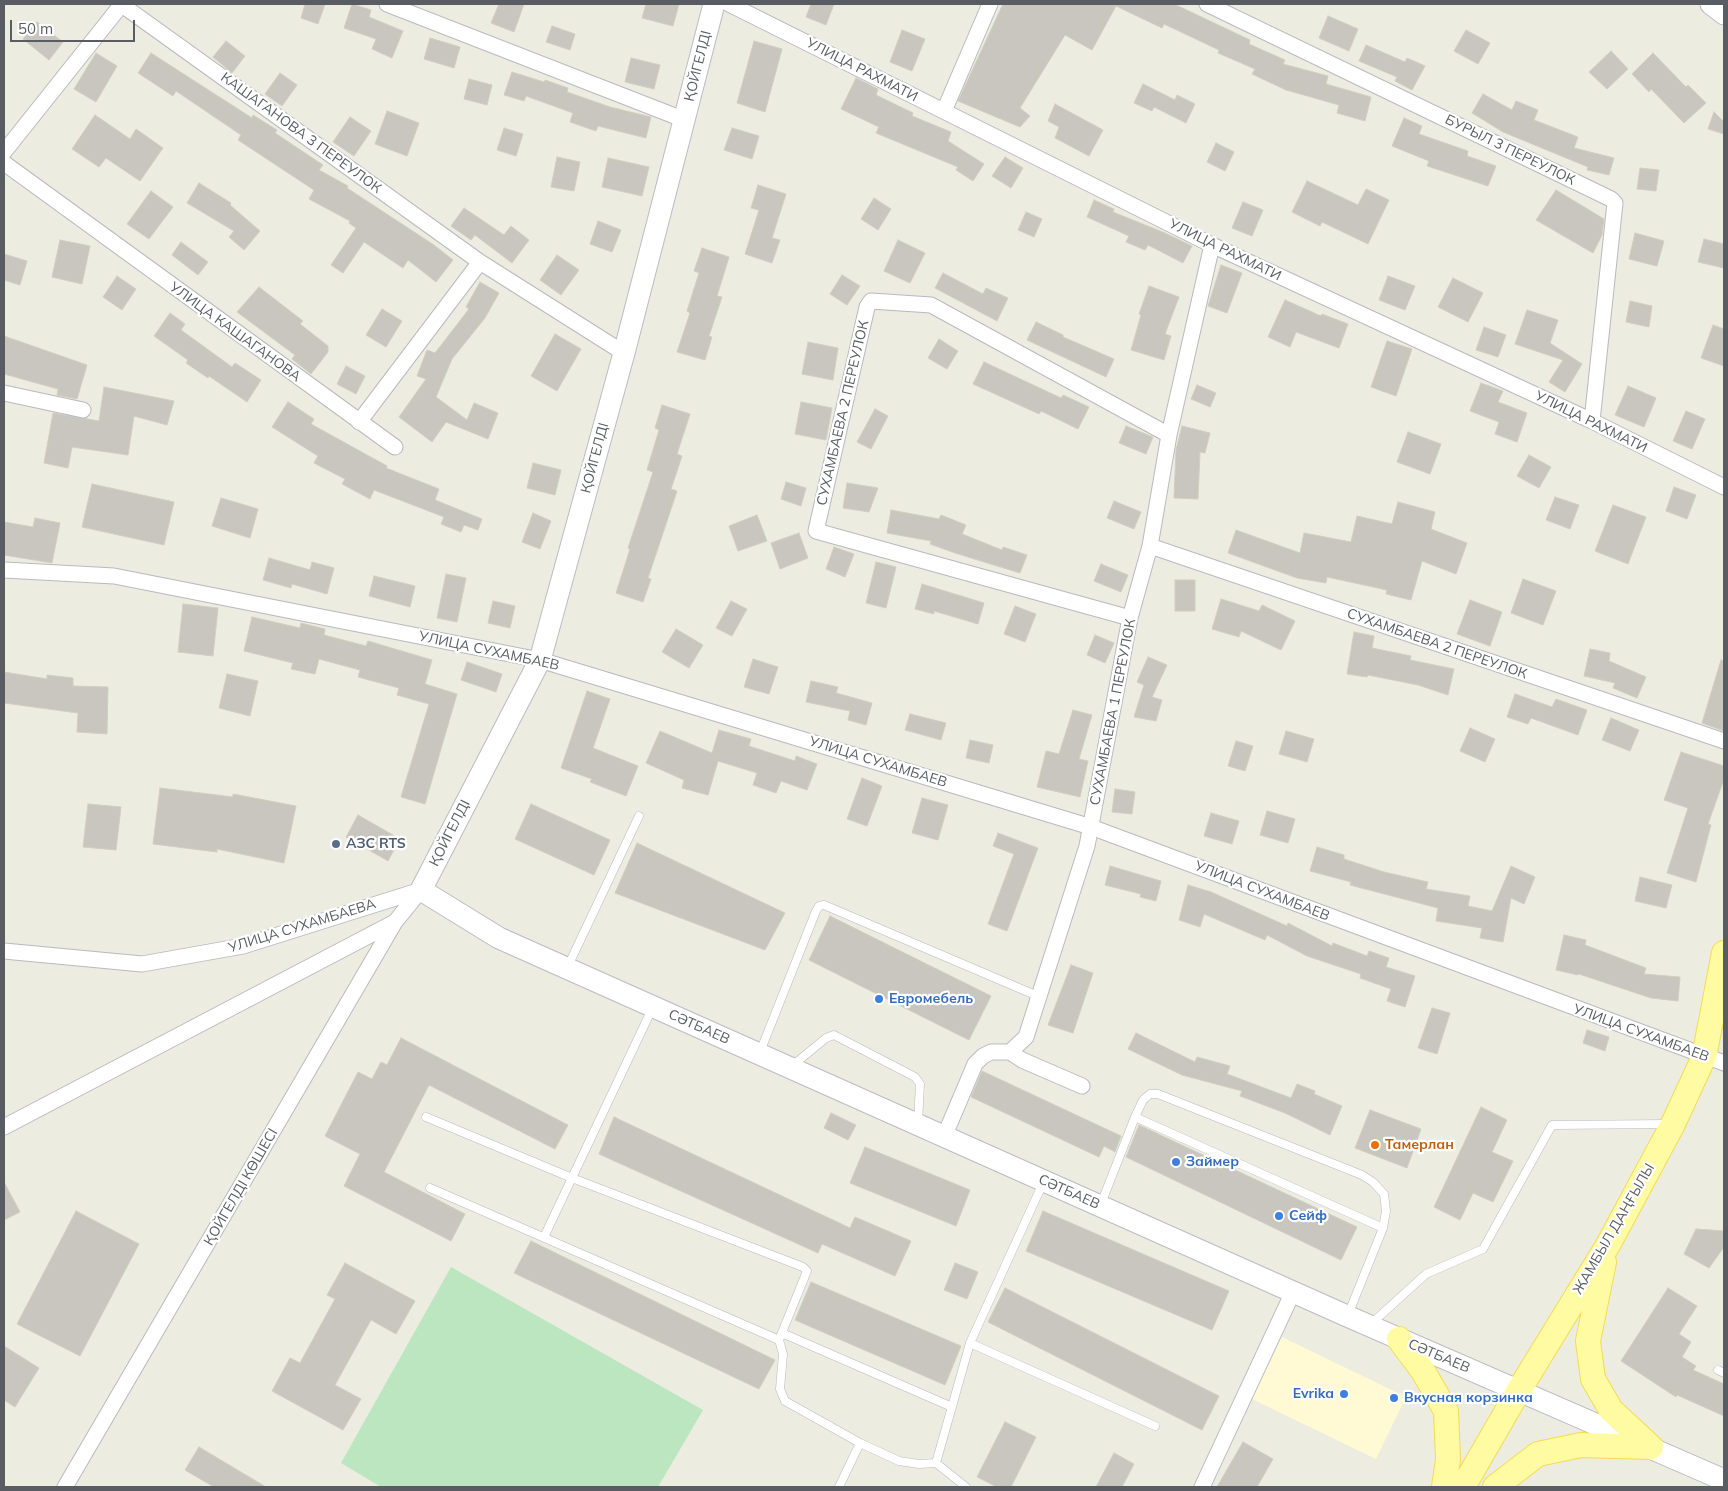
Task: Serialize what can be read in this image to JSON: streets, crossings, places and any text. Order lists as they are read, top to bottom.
{
  "streets": {
    "main road": ["ЖАМБЫЛ ДАҢҒЫЛЫ"],
    "street": [
      "ҚОЙГЕЛДІ",
      "УЛИЦА РАХМАТИ",
      "КАШАГАНОВА 3 ПЕРЕУЛОК",
      "БУРЫЛ 3 ПЕРЕУЛОК",
      "УЛИЦА КАШАГАНОВА",
      "СУХАМБАЕВА 2 ПЕРЕУЛОК",
      "УЛИЦА СУХАМБАЕВ",
      "СУХАМБАЕВА 1 ПЕРЕУЛОК",
      "УЛИЦА СУХАМБАЕВА",
      "СӘТБАЕВ",
      "ҚОЙГЕЛДІ КӨШЕСІ"
    ]
  },
  "crossings": [
    ["ҚОЙГЕЛДІ", "КАШАГАНОВА 3 ПЕРЕУЛОК"],
    ["ҚОЙГЕЛДІ", "УЛИЦА СУХАМБАЕВ"],
    ["ҚОЙГЕЛДІ", "УЛИЦА СУХАМБАЕВА"],
    ["ҚОЙГЕЛДІ", "СӘТБАЕВ"],
    ["ҚОЙГЕЛДІ", "ҚОЙГЕЛДІ КӨШЕСІ"],
    ["УЛИЦА РАХМАТИ", "БУРЫЛ 3 ПЕРЕУЛОК"],
    ["УЛИЦА РАХМАТИ", "СУХАМБАЕВА 1 ПЕРЕУЛОК"],
    ["СУХАМБАЕВА 2 ПЕРЕУЛОК", "СУХАМБАЕВА 1 ПЕРЕУЛОК"],
    ["УЛИЦА СУХАМБАЕВ", "СУХАМБАЕВА 1 ПЕРЕУЛОК"],
    ["УЛИЦА СУХАМБАЕВ", "ЖАМБЫЛ ДАҢҒЫЛЫ"],
    ["УЛИЦА СУХАМБАЕВА", "СӘТБАЕВ"],
    ["УЛИЦА СУХАМБАЕВА", "ҚОЙГЕЛДІ КӨШЕСІ"],
    ["СӘТБАЕВ", "ҚОЙГЕЛДІ КӨШЕСІ"],
    ["СӘТБАЕВ", "ЖАМБЫЛ ДАҢҒЫЛЫ"]
  ],
  "places": [
    "АЗС RTS",
    "Евромебель",
    "Тамерлан",
    "Займер",
    "Сейф",
    "Evrika",
    "Вкусная корзинка"
  ],
  "scale_bar": "50 m"
}
